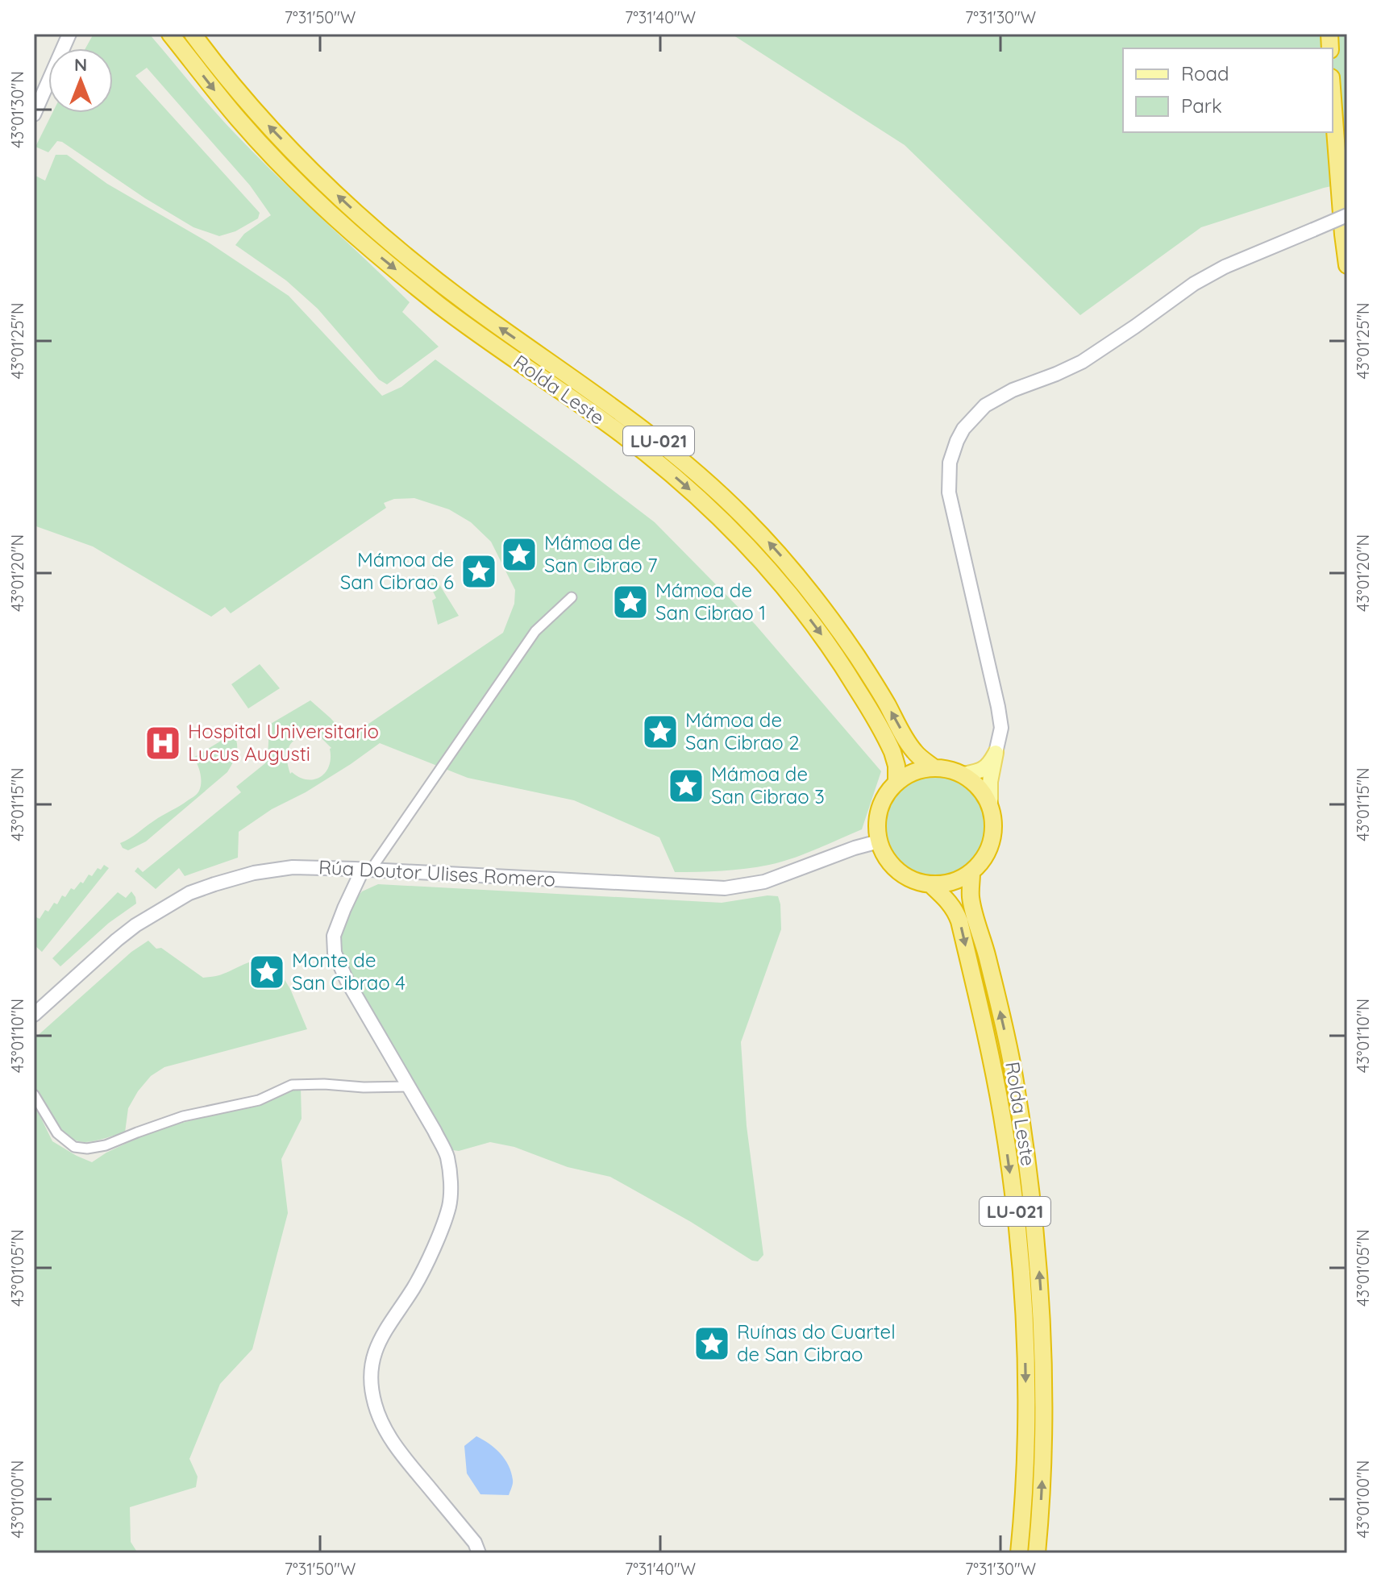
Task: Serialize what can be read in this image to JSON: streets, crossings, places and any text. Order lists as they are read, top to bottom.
{
  "streets": {
    "highway": ["Rolda Leste", "LU-021"],
    "street": ["Rúa Doutor Ulises Romero"]
  },
  "crossings": [
    ["Rolda Leste", "Rúa Doutor Ulises Romero"]
  ],
  "places": {
    "place": [
      "Mámoa de San Cibrao 7",
      "Mámoa de San Cibrao 6",
      "Mámoa de San Cibrao 1",
      "Mámoa de San Cibrao 2",
      "Mámoa de San Cibrao 3",
      "Monte de San Cibrao 4",
      "Ruínas do Cuartel de San Cibrao"
    ],
    "hospital": ["Hospital Universitario Lucus Augusti"]
  },
  "legend": ["Road", "Park"],
  "north": "top",
  "coordinates": [
    "7°31'50\"W",
    "7°31'40\"W",
    "7°31'30\"W",
    "43°01'30\"N",
    "43°01'25\"N",
    "43°01'20\"N",
    "43°01'15\"N",
    "43°01'10\"N",
    "43°01'05\"N",
    "43°01'00\"N"
  ]
}
